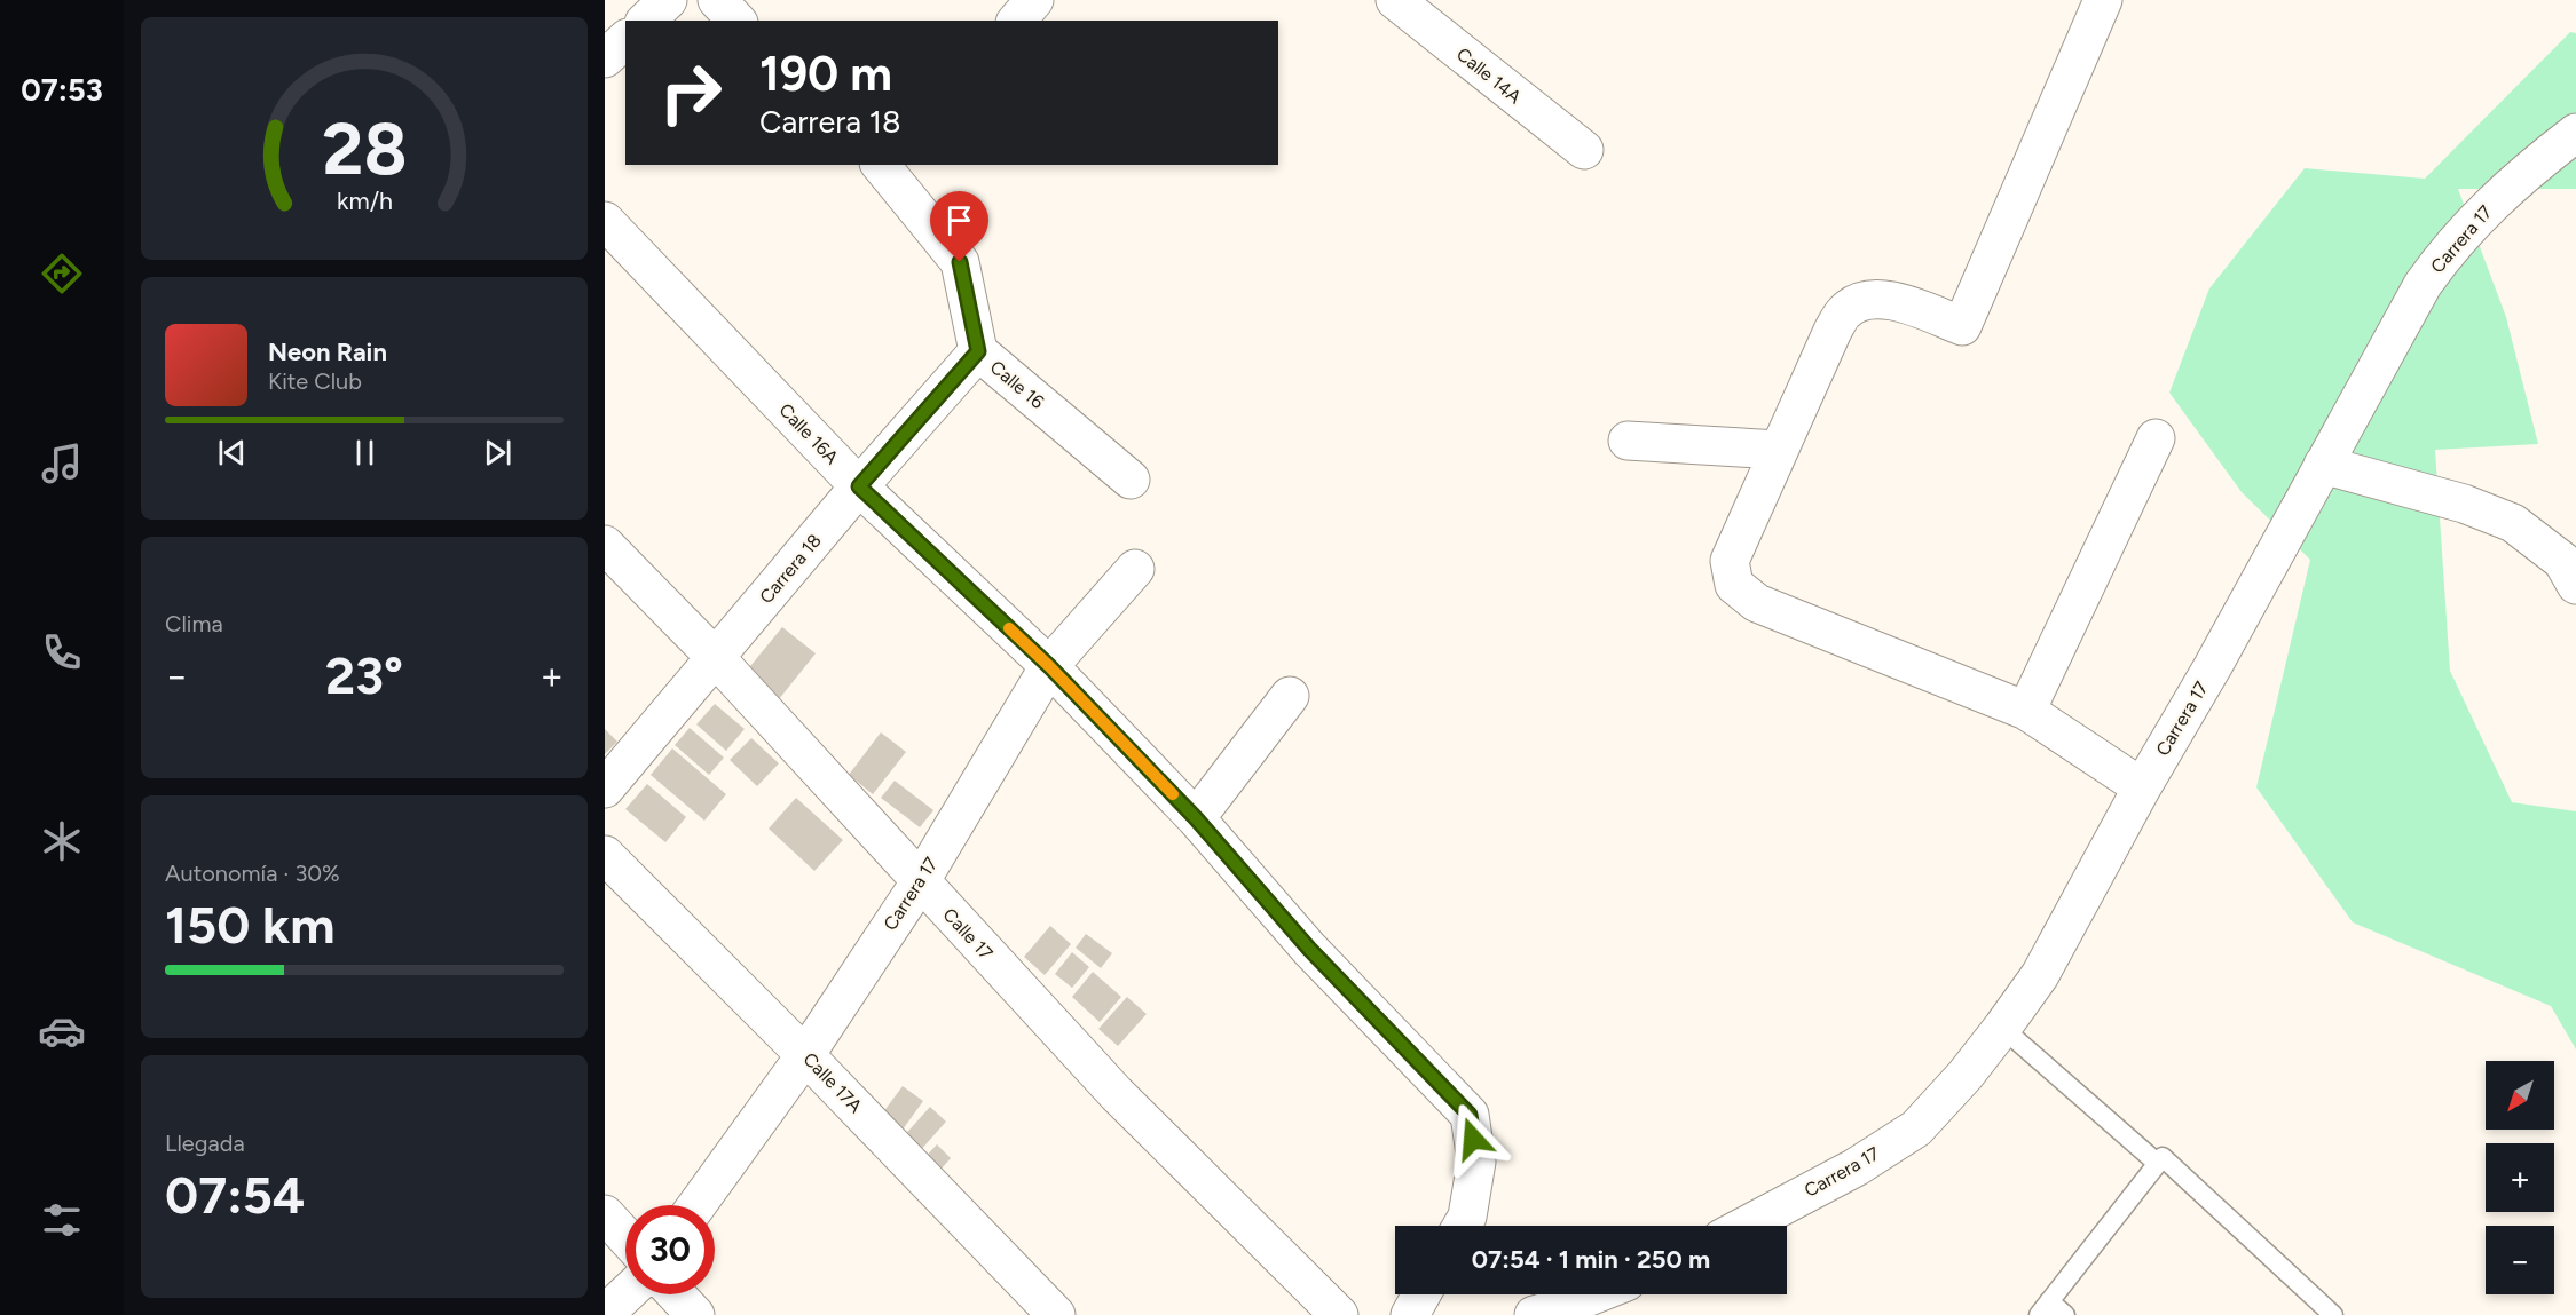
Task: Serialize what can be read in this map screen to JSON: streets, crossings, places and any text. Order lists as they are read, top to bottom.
{
  "streets": {
    "street": [
      "Calle 14A",
      "Carrera 17",
      "Calle 16",
      "Calle 16A",
      "Carrera 18",
      "Calle 17",
      "Calle 17A"
    ]
  },
  "crossings": [
    ["Carrera 17", "Calle 16A"],
    ["Carrera 17", "Calle 17"],
    ["Carrera 17", "Calle 17A"],
    ["Calle 16", "Carrera 18"],
    ["Calle 16A", "Carrera 18"],
    ["Carrera 18", "Calle 17"]
  ],
  "north": "bottom left",
  "page": {
    "tabs": "07:53",
    "turn": ["190 m", "Carrera 18"],
    "song": ["Neon Rain", "Kite Club"],
    "tile": [
      "Clima",
      ["Autonomía · 30%", "150 km"],
      ["Llegada", "07:54"]
    ],
    "heat": ["−", "23°", "+"],
    "map_buttons": ["+", "−"],
    "limit": "30",
    "trip": "07:54 · 1 min · 250 m",
    "gauge": ["28", "km/h"]
  }
}
